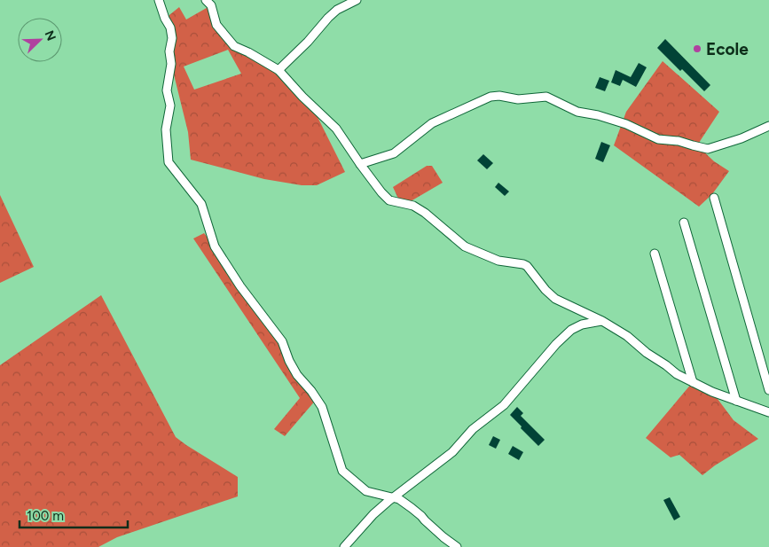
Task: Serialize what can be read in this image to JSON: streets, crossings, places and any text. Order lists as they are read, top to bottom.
{
  "places": ["Ecole"],
  "scale_bar": "100 m",
  "north": "top right"
}
